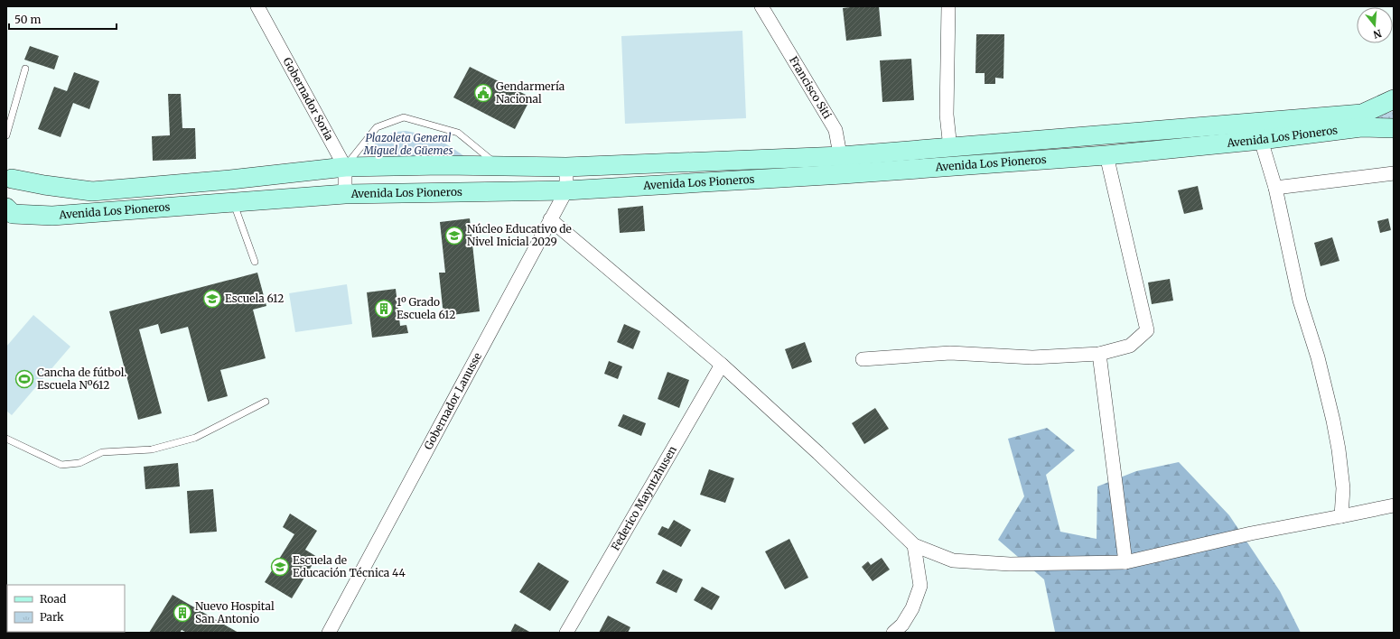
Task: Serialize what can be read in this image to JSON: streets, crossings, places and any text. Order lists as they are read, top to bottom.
{
  "streets": {
    "main road": ["Avenida Los Pioneros"],
    "street": [
      "Francisco Siti",
      "Gobernador Soria",
      "Gobernador Lanusse",
      "Federico Mayntzhusen"
    ]
  },
  "crossings": [
    ["Francisco Siti", "Avenida Los Pioneros"],
    ["Gobernador Soria", "Avenida Los Pioneros"],
    ["Avenida Los Pioneros", "Gobernador Lanusse"]
  ],
  "parks": ["Plazoleta General Miguel de Güemes"],
  "places": {
    "public building": ["Gendarmería Nacional"],
    "school or university": ["Núcleo Educativo de Nivel Inicial 2029", "Escuela 612", "Escuela de Educación Técnica 44"],
    "building": ["1º Grado Escuela 612", "Nuevo Hospital San Antonio"],
    "sports": ["Cancha de fútbol. Escuela Nº612"]
  },
  "legend": ["Road", "Park"],
  "scale_bar": "50 m",
  "north": "bottom"
}
